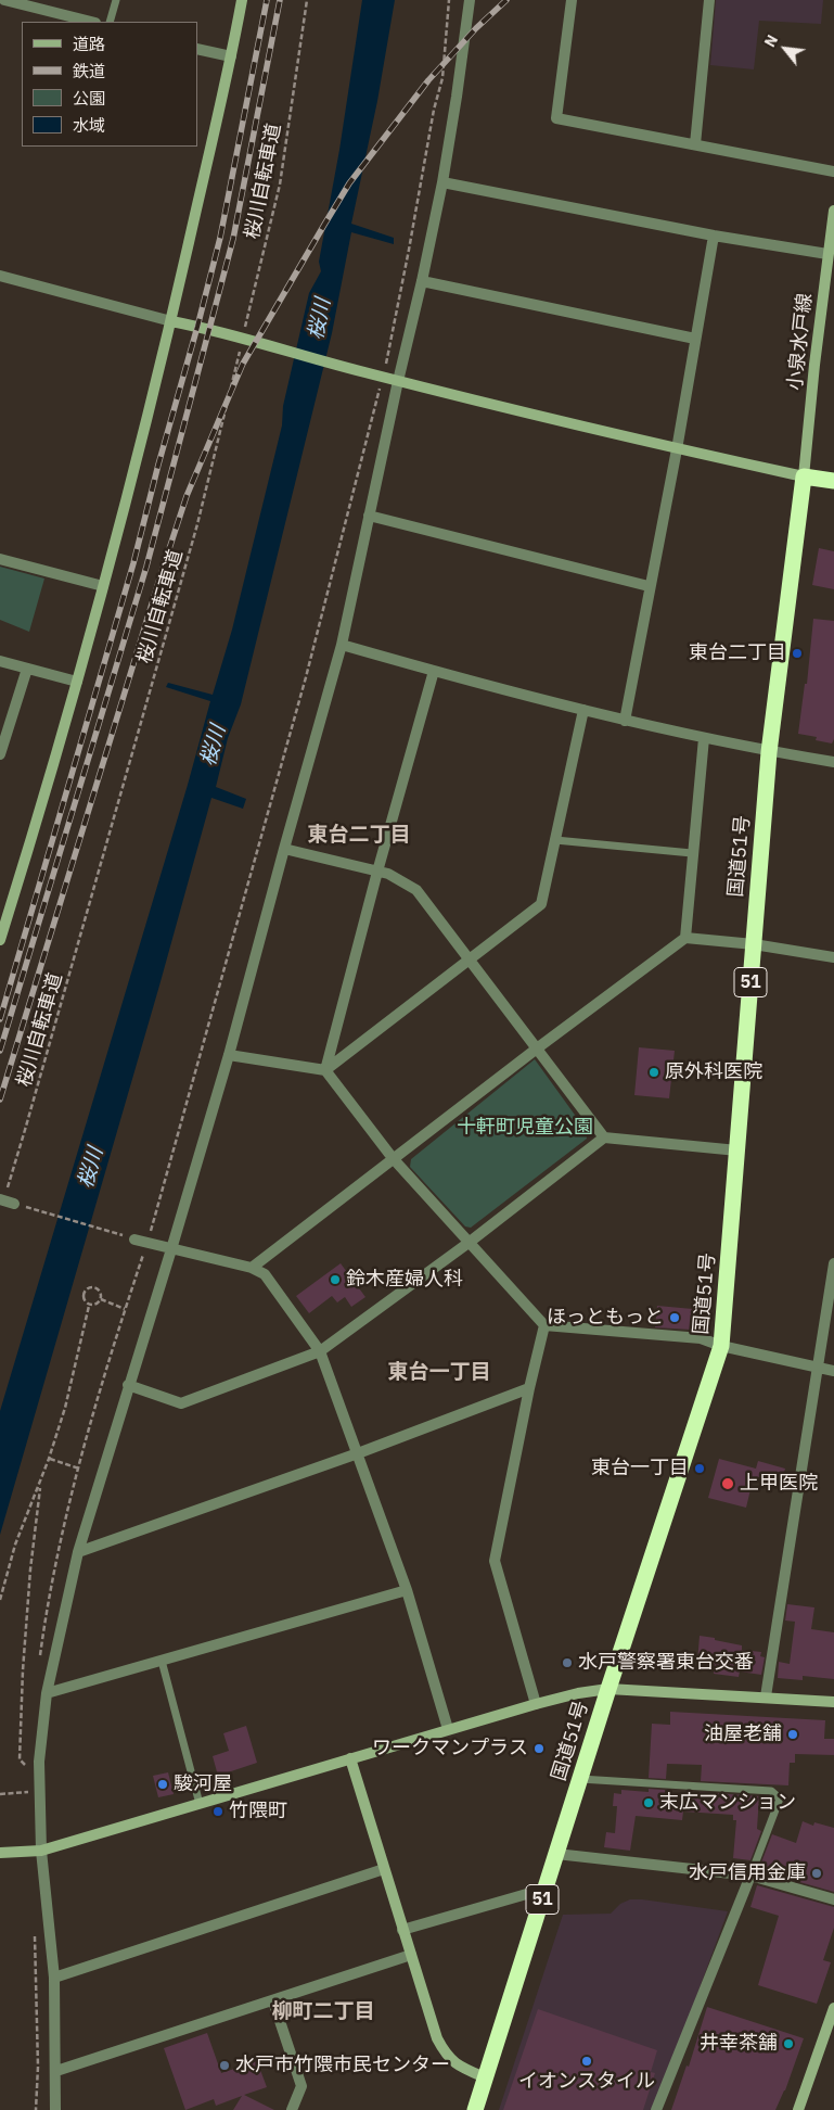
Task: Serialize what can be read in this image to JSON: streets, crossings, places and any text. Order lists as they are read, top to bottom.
{
  "streets": {
    "highway": ["国道51号", "51"],
    "street": ["小泉水戸線"],
    "path": ["桜川自転車道"]
  },
  "crossings": [
    ["小泉水戸線", "国道51号"]
  ],
  "districts": ["東台二丁目", "東台一丁目", "柳町二丁目"],
  "water": ["桜川"],
  "parks": ["十軒町児童公園"],
  "places": [
    "東台二丁目",
    "原外科医院",
    "鈴木産婦人科",
    "ほっともっと",
    "東台一丁目",
    "上甲医院",
    "水戸警察署東台交番",
    "油屋老舗",
    "ワークマンプラス",
    "駿河屋",
    "末広マンション",
    "竹隈町",
    "水戸信用金庫",
    "井幸茶舗",
    "イオンスタイル",
    "水戸市竹隈市民センター"
  ],
  "legend": [
    "道路",
    "鉄道",
    "公園",
    "水域"
  ],
  "north": "top left"
}
